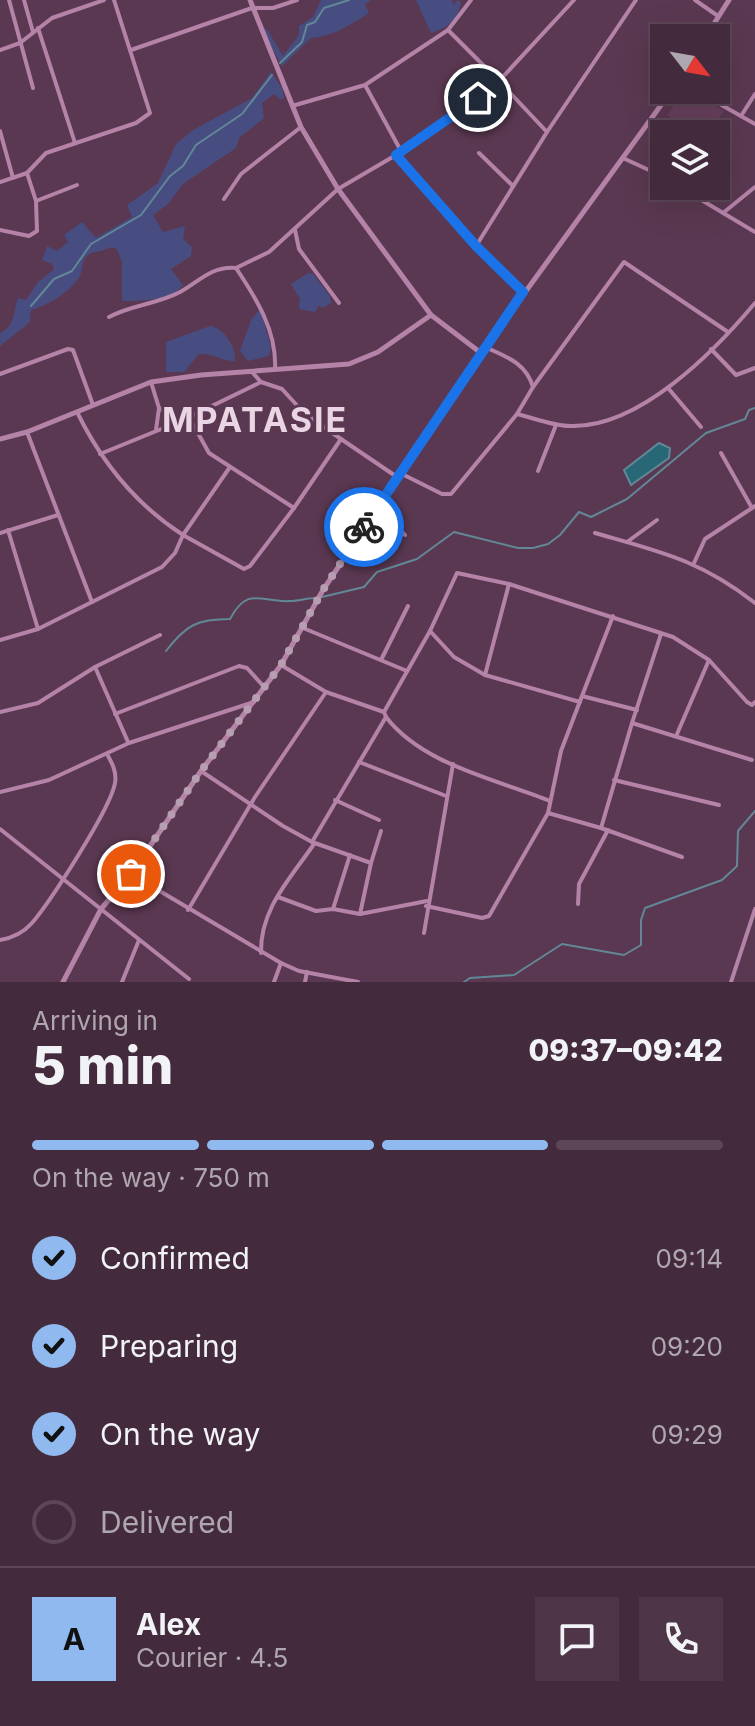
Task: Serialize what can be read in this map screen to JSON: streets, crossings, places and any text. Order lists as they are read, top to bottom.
{
  "districts": ["MPATASIE"],
  "north": "bottom right",
  "page": {
    "heading": ["5 min", "Arriving in", "09:37–09:42"],
    "panel": ["Alex", "Courier · 4.5"],
    "bar": "On the way · 750 m",
    "list": [
      ["Confirmed", "09:14"],
      ["Preparing", "09:20"],
      ["On the way", "09:29"],
      "Delivered"
    ],
    "round": "A"
  }
}
